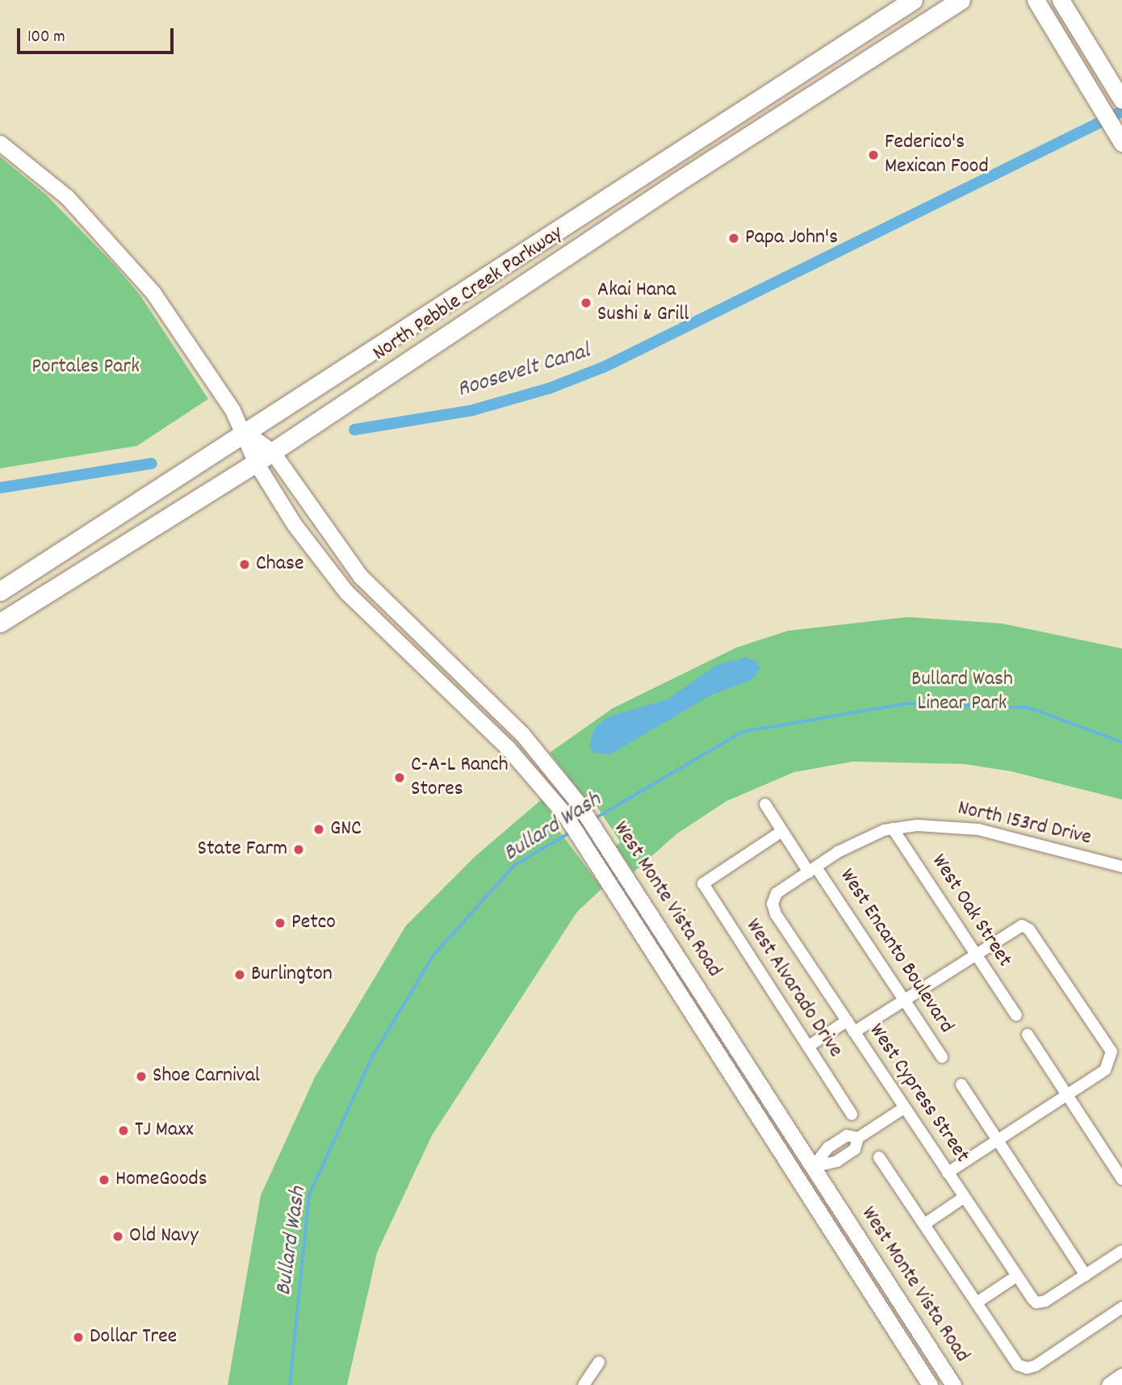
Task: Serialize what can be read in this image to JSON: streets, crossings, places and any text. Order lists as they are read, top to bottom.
{
  "streets": {
    "main road": ["North Pebble Creek Parkway"],
    "street": [
      "North 153rd Drive",
      "West Monte Vista Road",
      "West Oak Street",
      "West Encanto Boulevard",
      "West Alvarado Drive",
      "West Cypress Street"
    ]
  },
  "crossings": [
    ["North Pebble Creek Parkway", "West Monte Vista Road"],
    ["North 153rd Drive", "West Oak Street"],
    ["North 153rd Drive", "West Encanto Boulevard"],
    ["North 153rd Drive", "West Cypress Street"],
    ["West Encanto Boulevard", "West Alvarado Drive"]
  ],
  "water": ["Roosevelt Canal", "Bullard Wash"],
  "parks": ["Portales Park", "Bullard Wash Linear Park"],
  "places": [
    "Federico's Mexican Food",
    "Papa John's",
    "Akai Hana Sushi & Grill",
    "Chase",
    "C-A-L Ranch Stores",
    "GNC",
    "State Farm",
    "Petco",
    "Burlington",
    "Shoe Carnival",
    "TJ Maxx",
    "HomeGoods",
    "Old Navy",
    "Dollar Tree"
  ],
  "scale_bar": "100 m"
}
